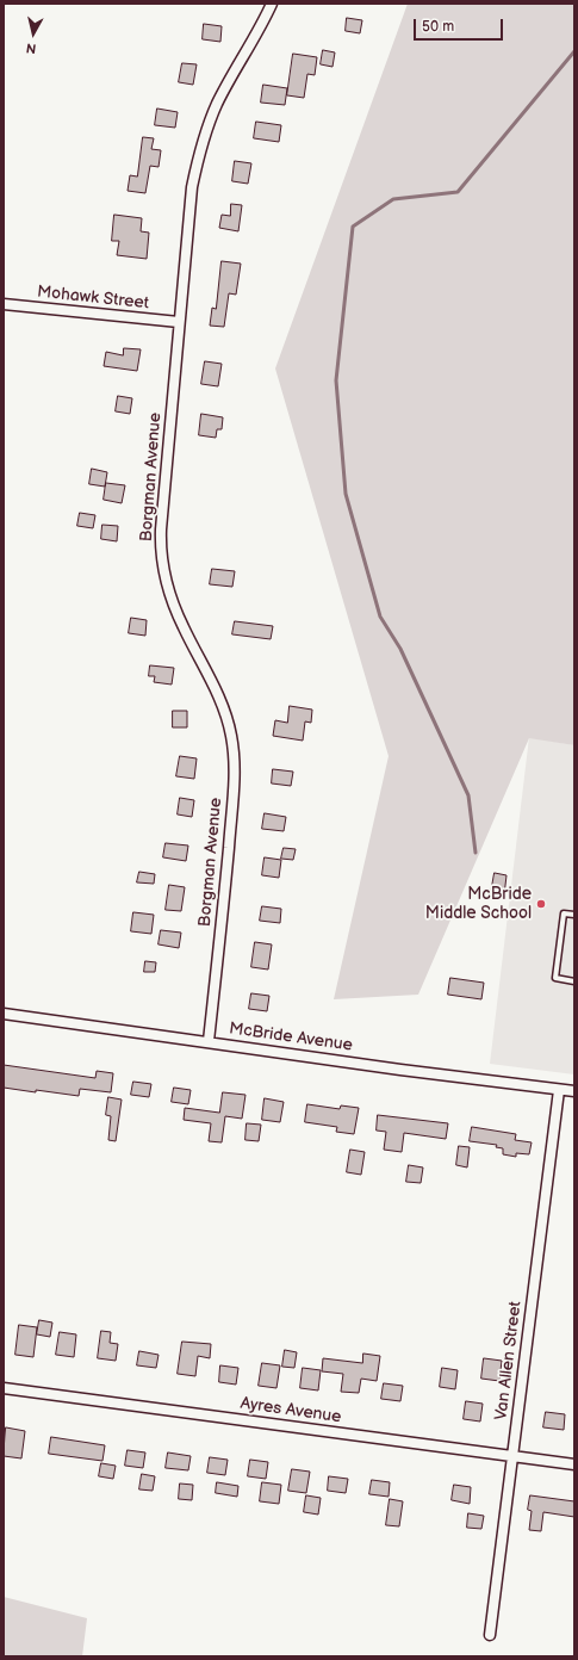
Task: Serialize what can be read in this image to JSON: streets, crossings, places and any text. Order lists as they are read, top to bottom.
{
  "streets": {
    "street": [
      "Mohawk Street",
      "Borgman Avenue",
      "McBride Avenue",
      "Van Allen Street",
      "Ayres Avenue"
    ]
  },
  "crossings": [
    ["Mohawk Street", "Borgman Avenue"],
    ["Borgman Avenue", "McBride Avenue"],
    ["McBride Avenue", "Van Allen Street"],
    ["Van Allen Street", "Ayres Avenue"]
  ],
  "places": ["McBride Middle School"],
  "scale_bar": "50 m",
  "north": "bottom"
}
